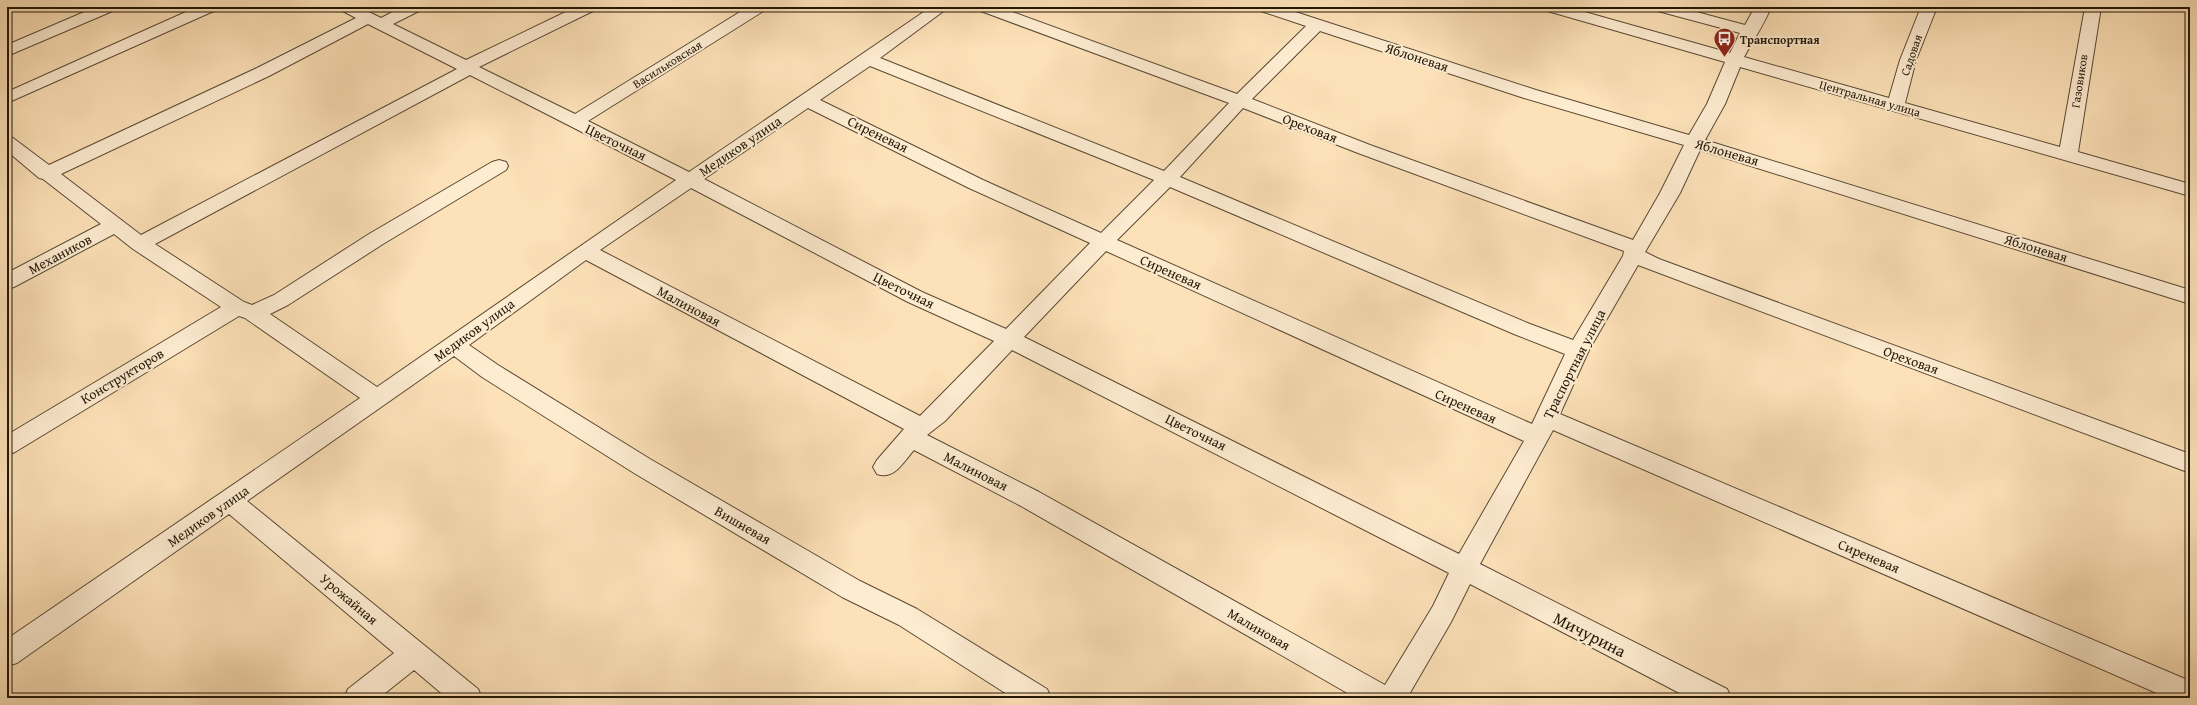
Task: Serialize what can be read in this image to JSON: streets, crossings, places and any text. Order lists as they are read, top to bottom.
{
  "streets": {
    "street": [
      "Садовая",
      "Яблоневая",
      "Васильковская",
      "Газовиков",
      "Центральная улица",
      "Ореховая",
      "Сиреневая",
      "Цветочная",
      "Медиков улица",
      "Механиков",
      "Малиновая",
      "Траспортная улица",
      "Конструкторов",
      "Вишневая",
      "Урожайная",
      "Мичурина"
    ]
  },
  "crossings": [
    ["Садовая", "Центральная улица"],
    ["Яблоневая", "Траспортная улица"],
    ["Васильковская", "Цветочная"],
    ["Газовиков", "Центральная улица"],
    ["Центральная улица", "Траспортная улица"],
    ["Ореховая", "Траспортная улица"],
    ["Сиреневая", "Медиков улица"],
    ["Сиреневая", "Траспортная улица"],
    ["Цветочная", "Медиков улица"],
    ["Цветочная", "Траспортная улица"],
    ["Цветочная", "Мичурина"],
    ["Медиков улица", "Малиновая"],
    ["Медиков улица", "Вишневая"],
    ["Медиков улица", "Урожайная"],
    ["Траспортная улица", "Мичурина"]
  ],
  "places": {
    "bus stop": ["Транспортная"]
  }
}
